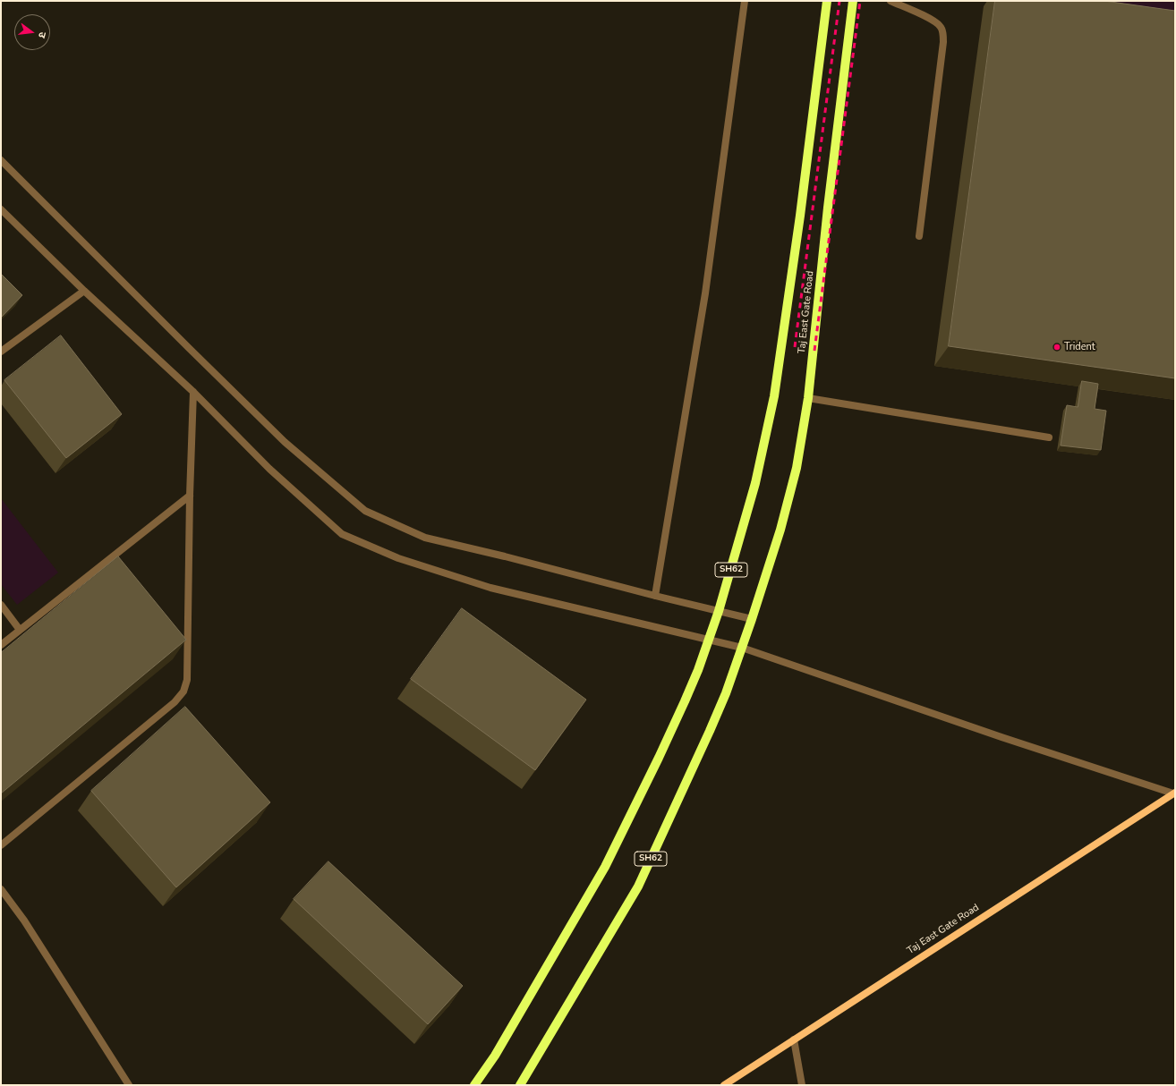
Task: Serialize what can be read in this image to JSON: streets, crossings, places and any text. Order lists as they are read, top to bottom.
{
  "streets": {
    "main road": ["Taj East Gate Road", "SH62"]
  },
  "crossings": [
    ["Taj East Gate Road", "SH62"]
  ],
  "places": ["Trident"],
  "north": "right"
}
